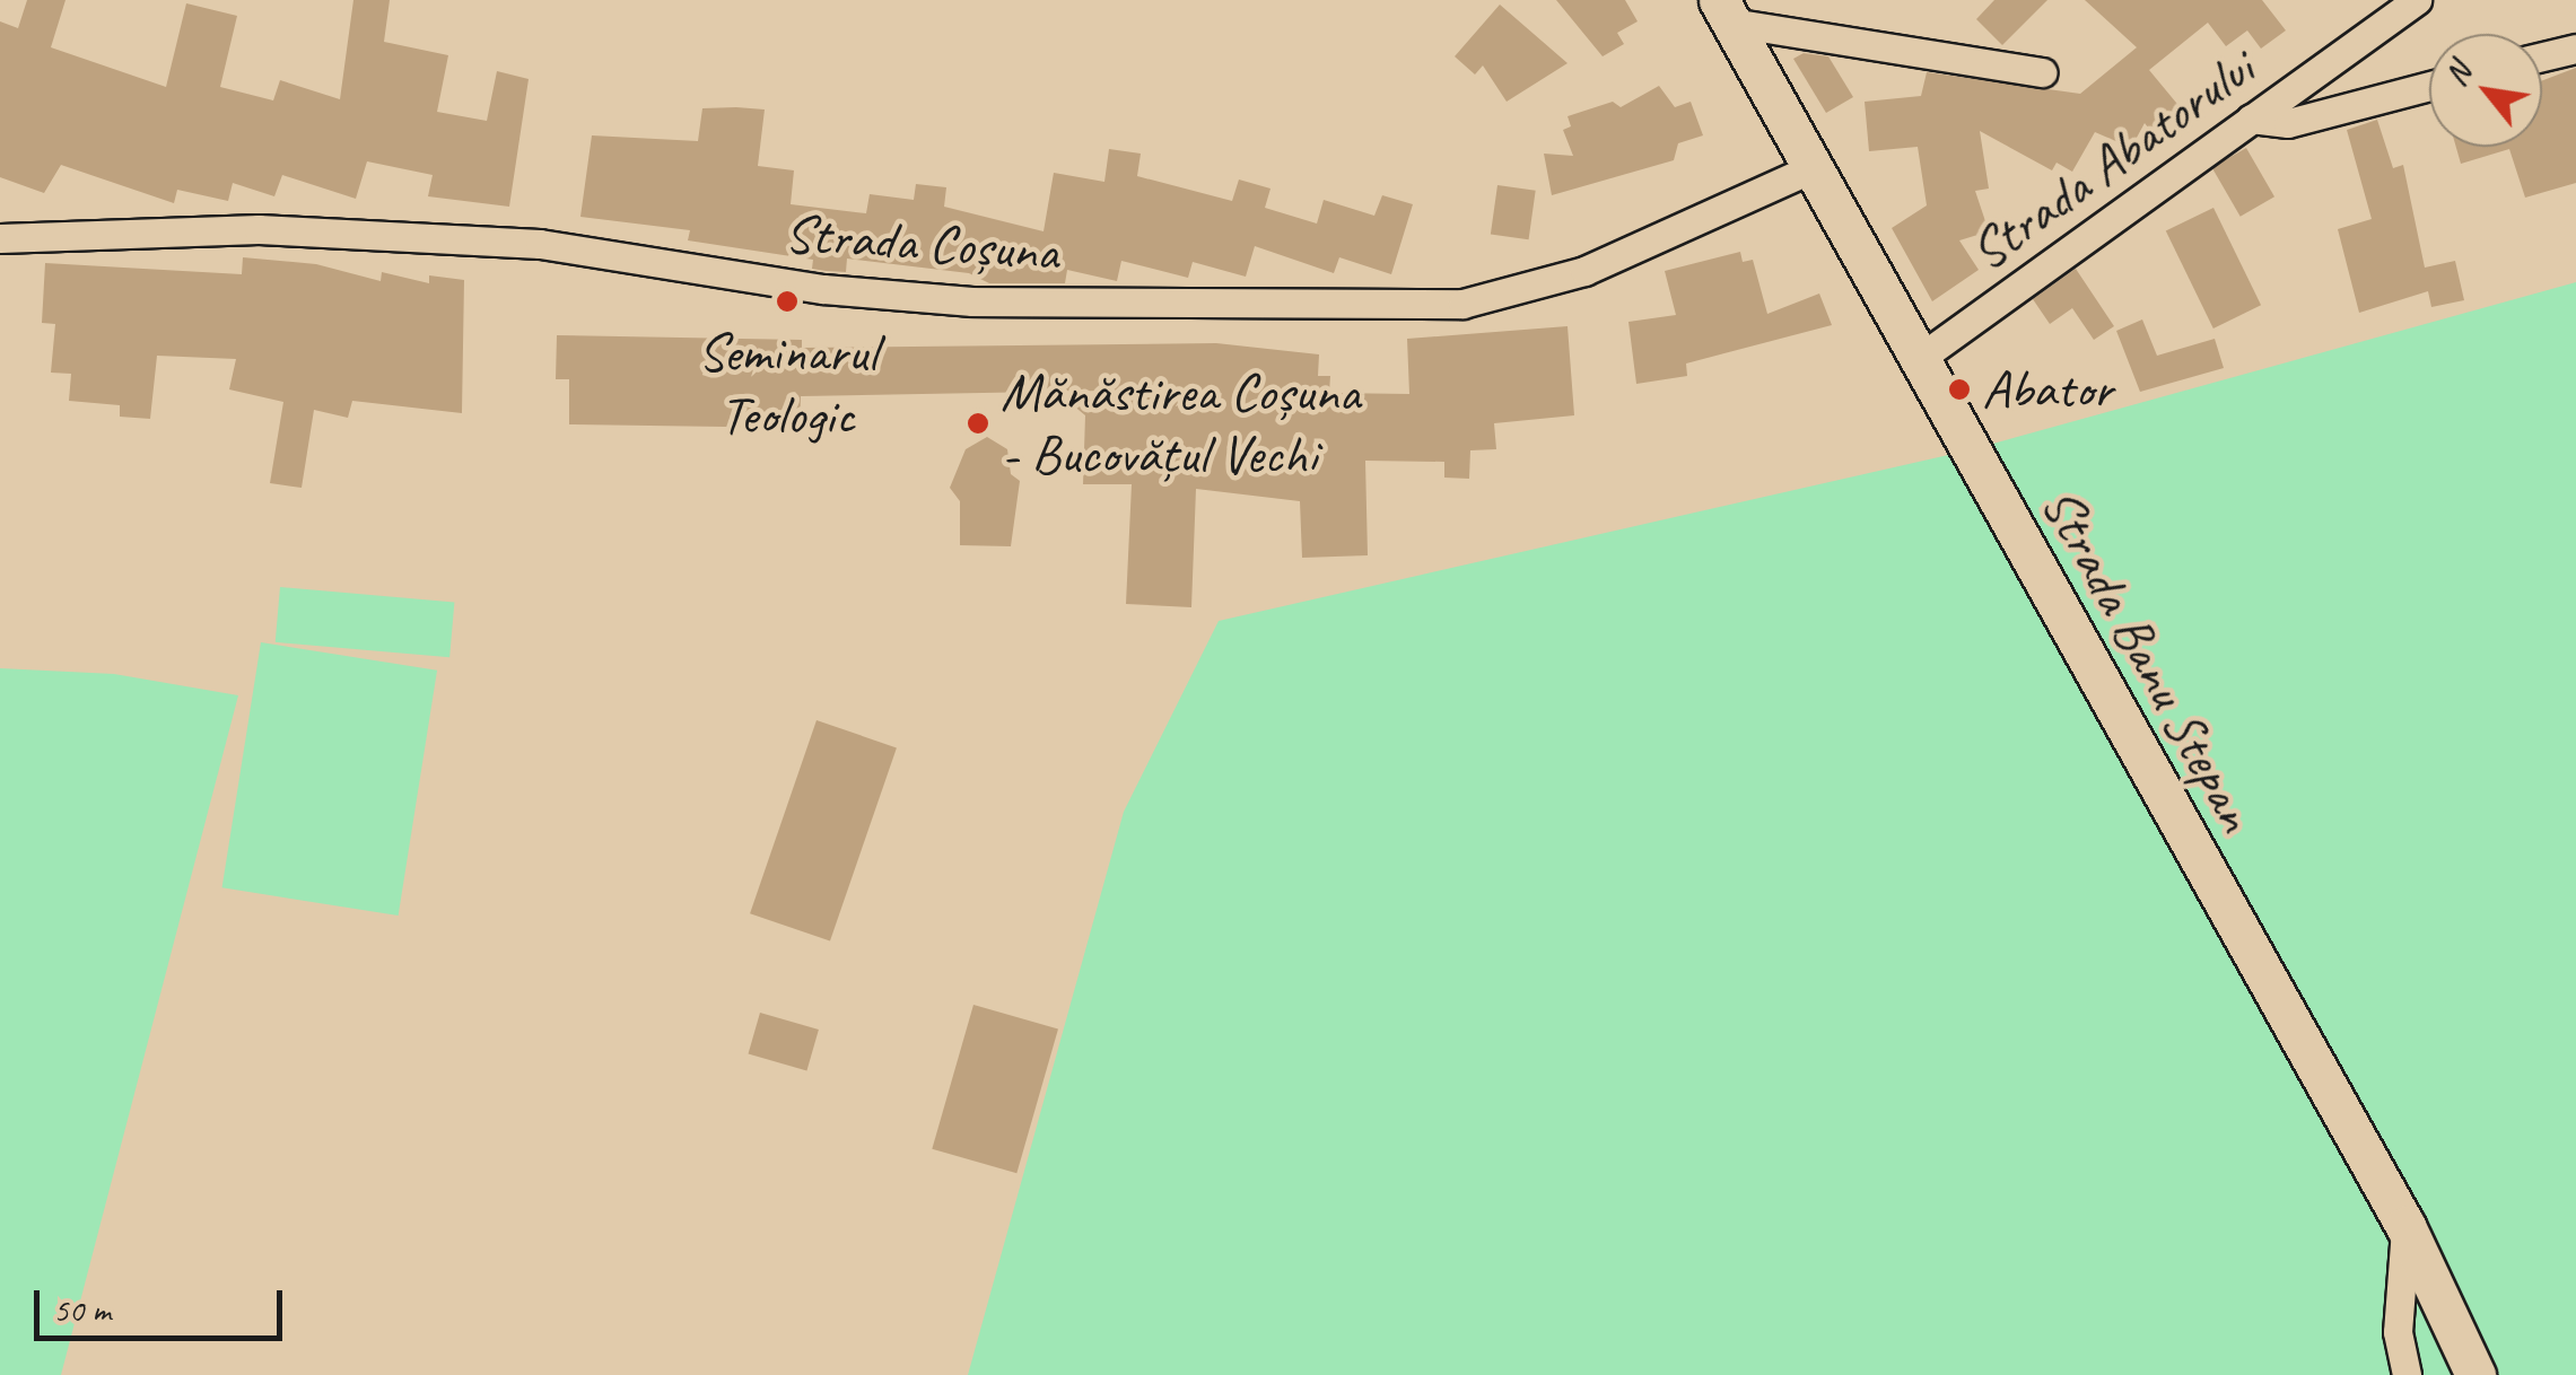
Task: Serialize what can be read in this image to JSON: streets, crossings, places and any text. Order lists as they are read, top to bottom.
{
  "streets": {
    "main road": ["Strada Banu Stepan"],
    "street": ["Strada Abatorului", "Strada Coșuna"]
  },
  "crossings": [
    ["Strada Abatorului", "Strada Banu Stepan"],
    ["Strada Coșuna", "Strada Banu Stepan"]
  ],
  "places": ["Seminarul Teologic", "Abator", "Mănăstirea Coșuna - Bucovățul Vechi"],
  "scale_bar": "50 m",
  "north": "top left"
}
